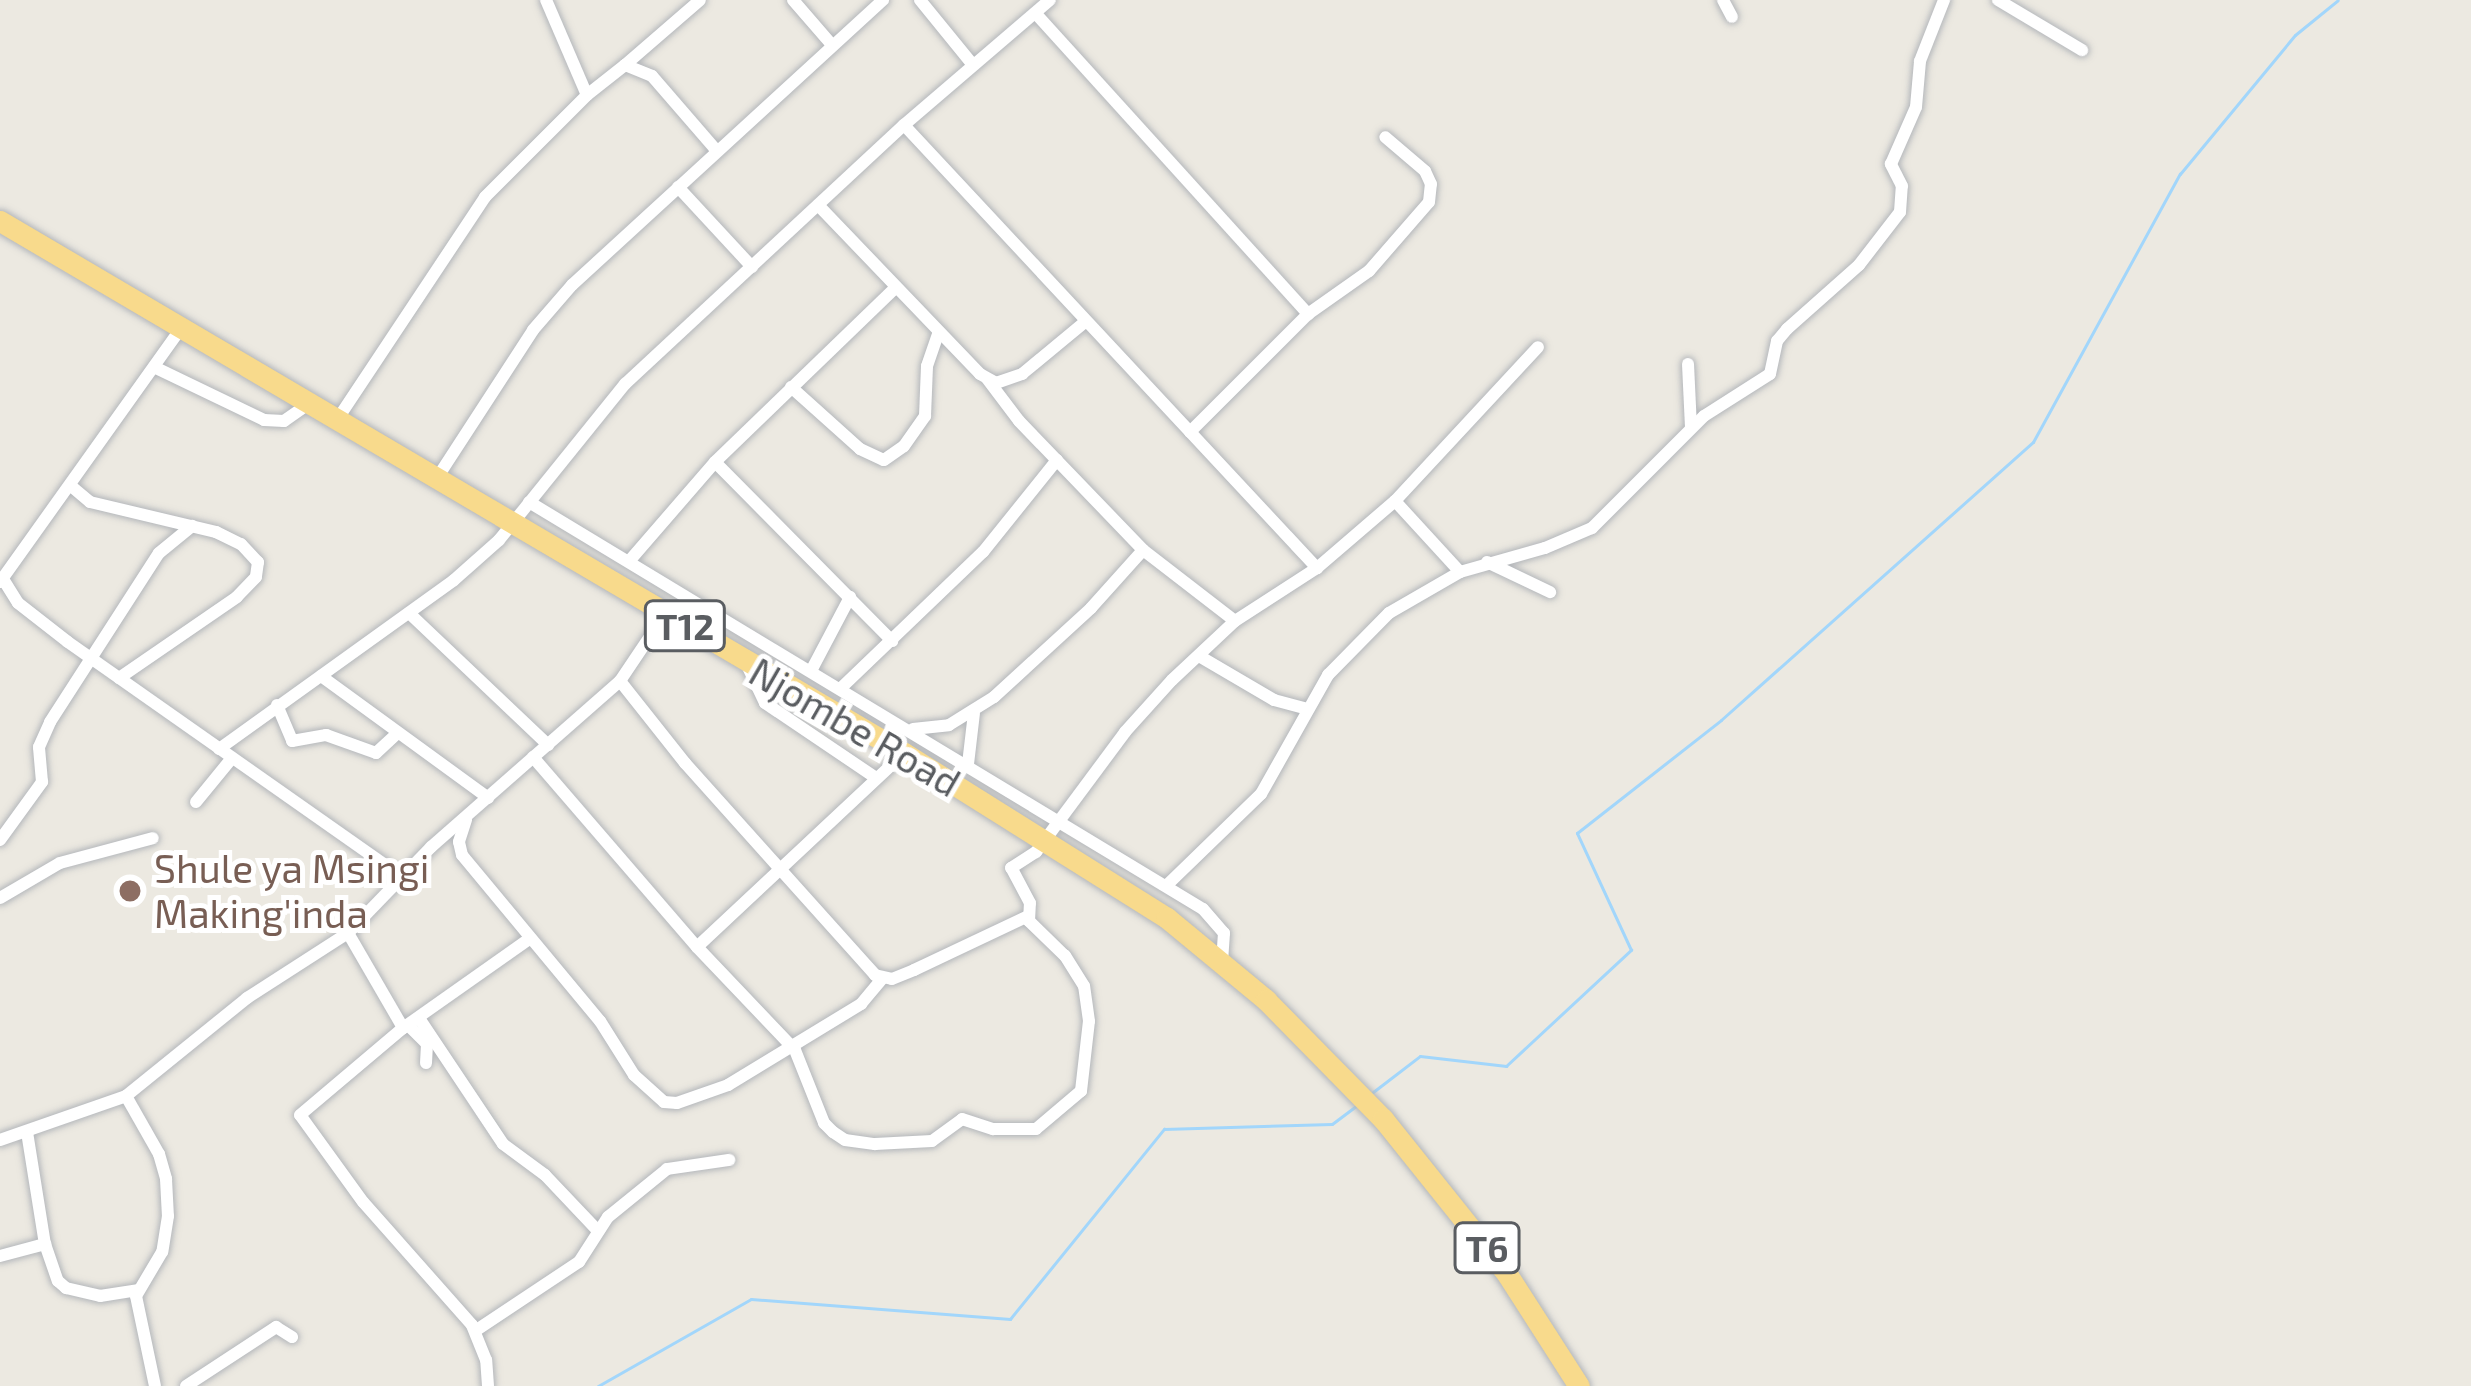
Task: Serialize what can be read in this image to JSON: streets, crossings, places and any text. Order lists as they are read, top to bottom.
{
  "streets": {
    "highway": ["T12", "Njombe Road", "T6"]
  },
  "places": ["Shule ya Msingi Making'inda"]
}
